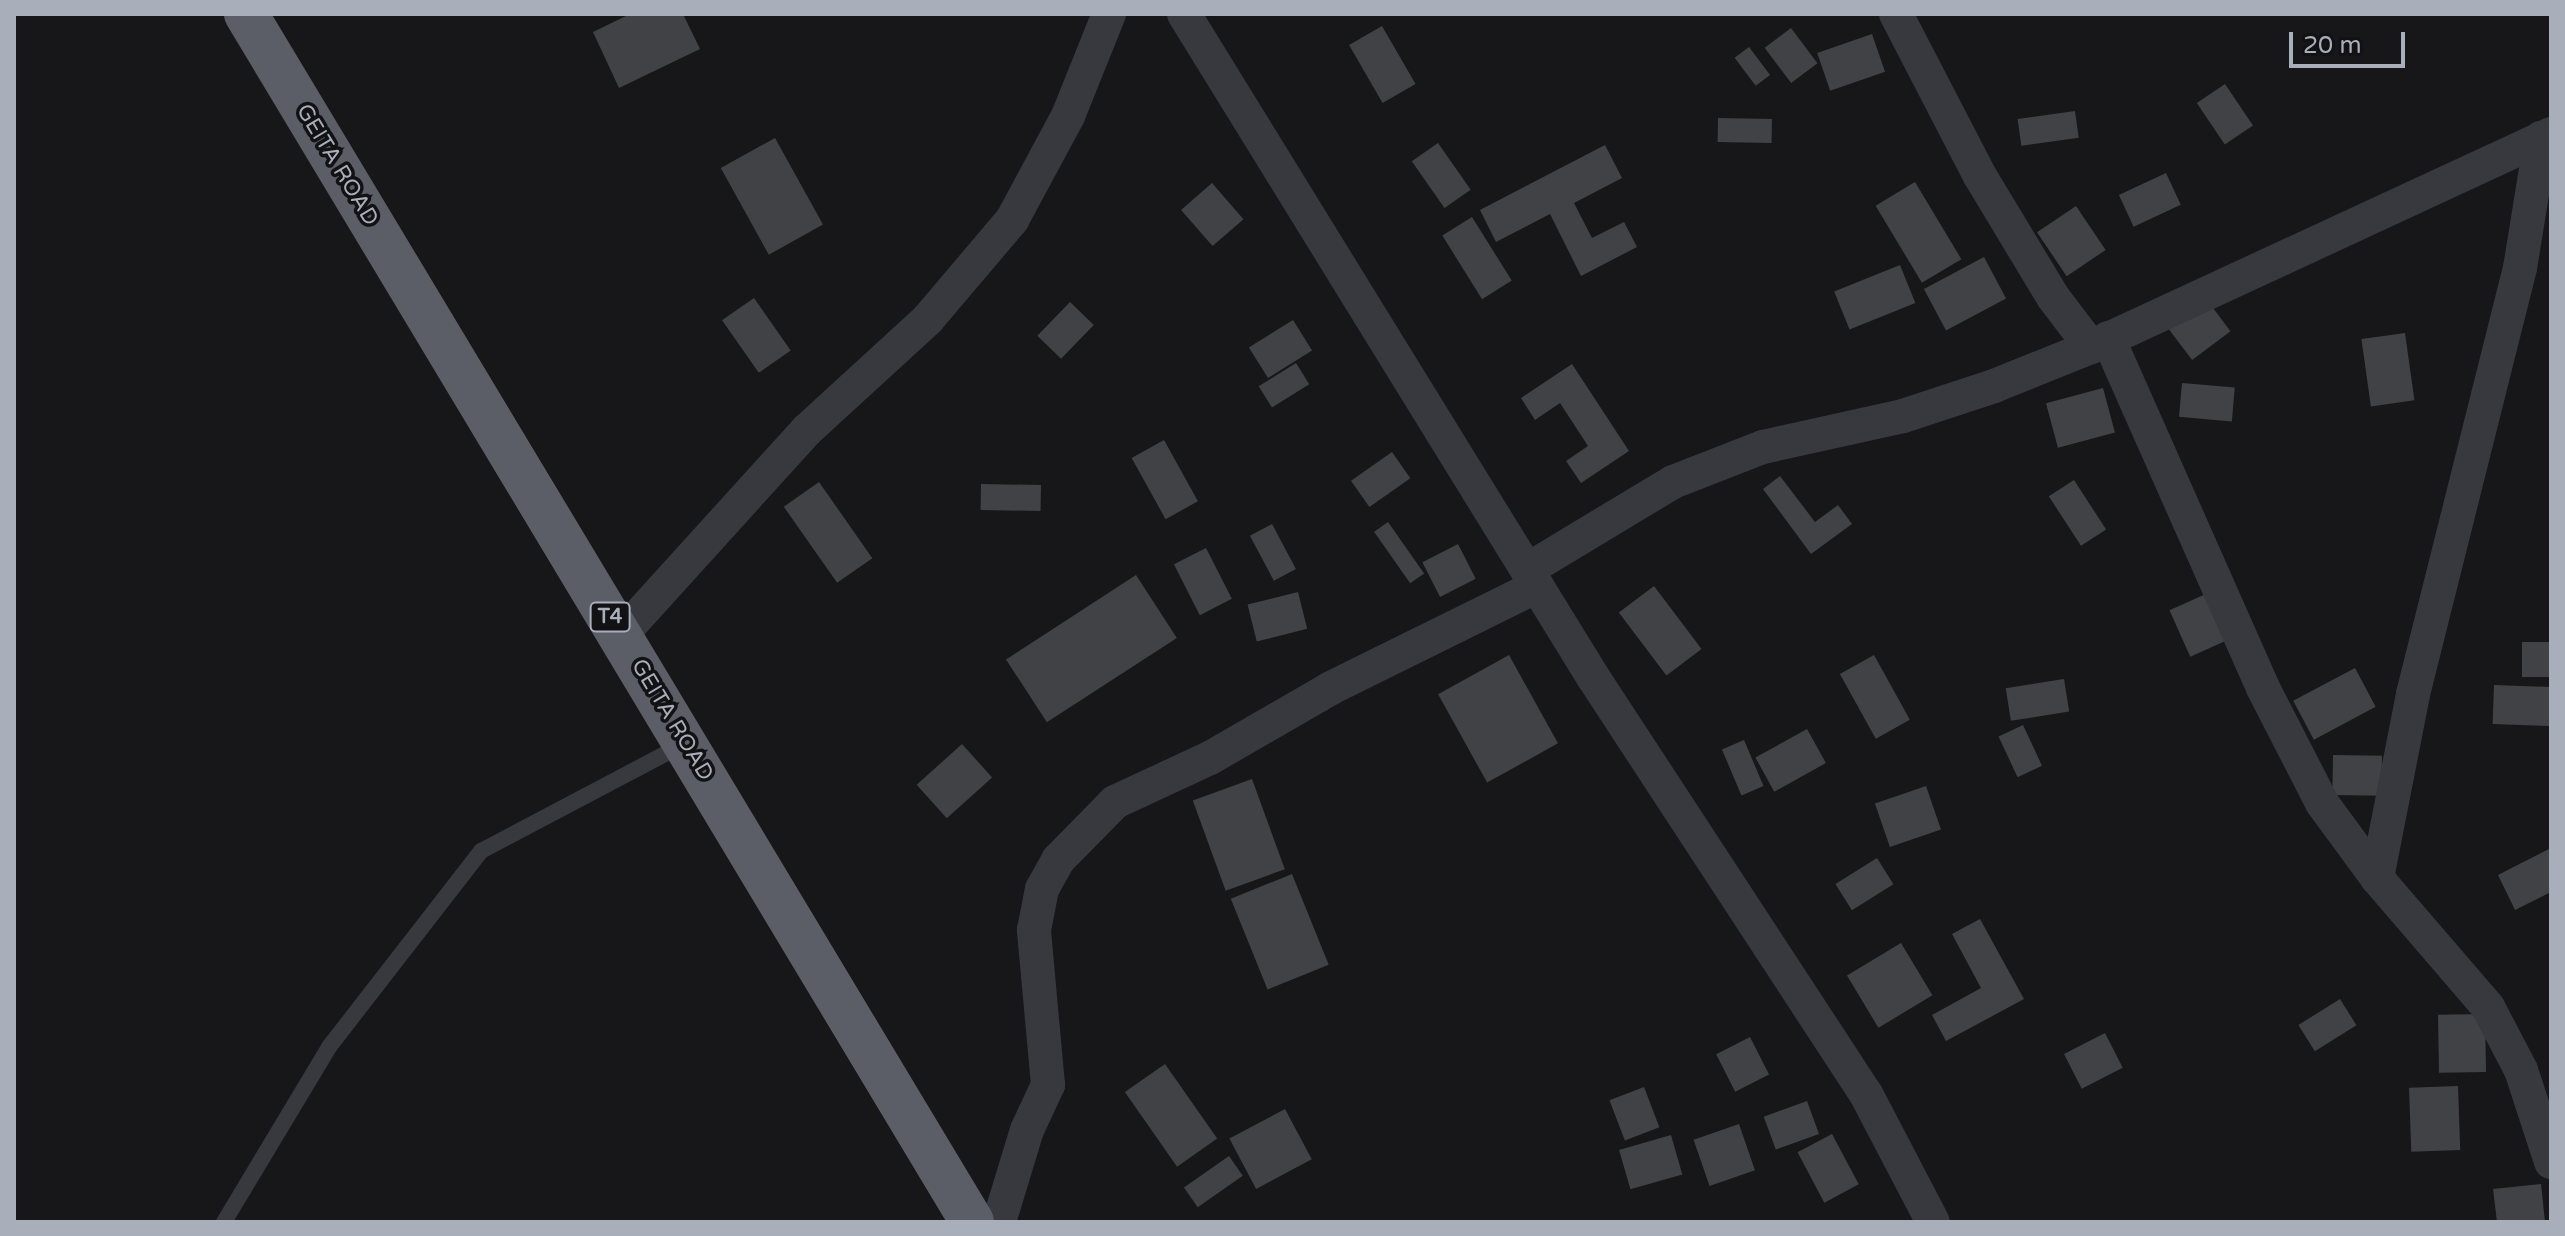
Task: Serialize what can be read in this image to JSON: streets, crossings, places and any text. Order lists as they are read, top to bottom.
{
  "streets": {
    "highway": ["GEITA ROAD", "T4"]
  },
  "scale_bar": "20 m"
}
